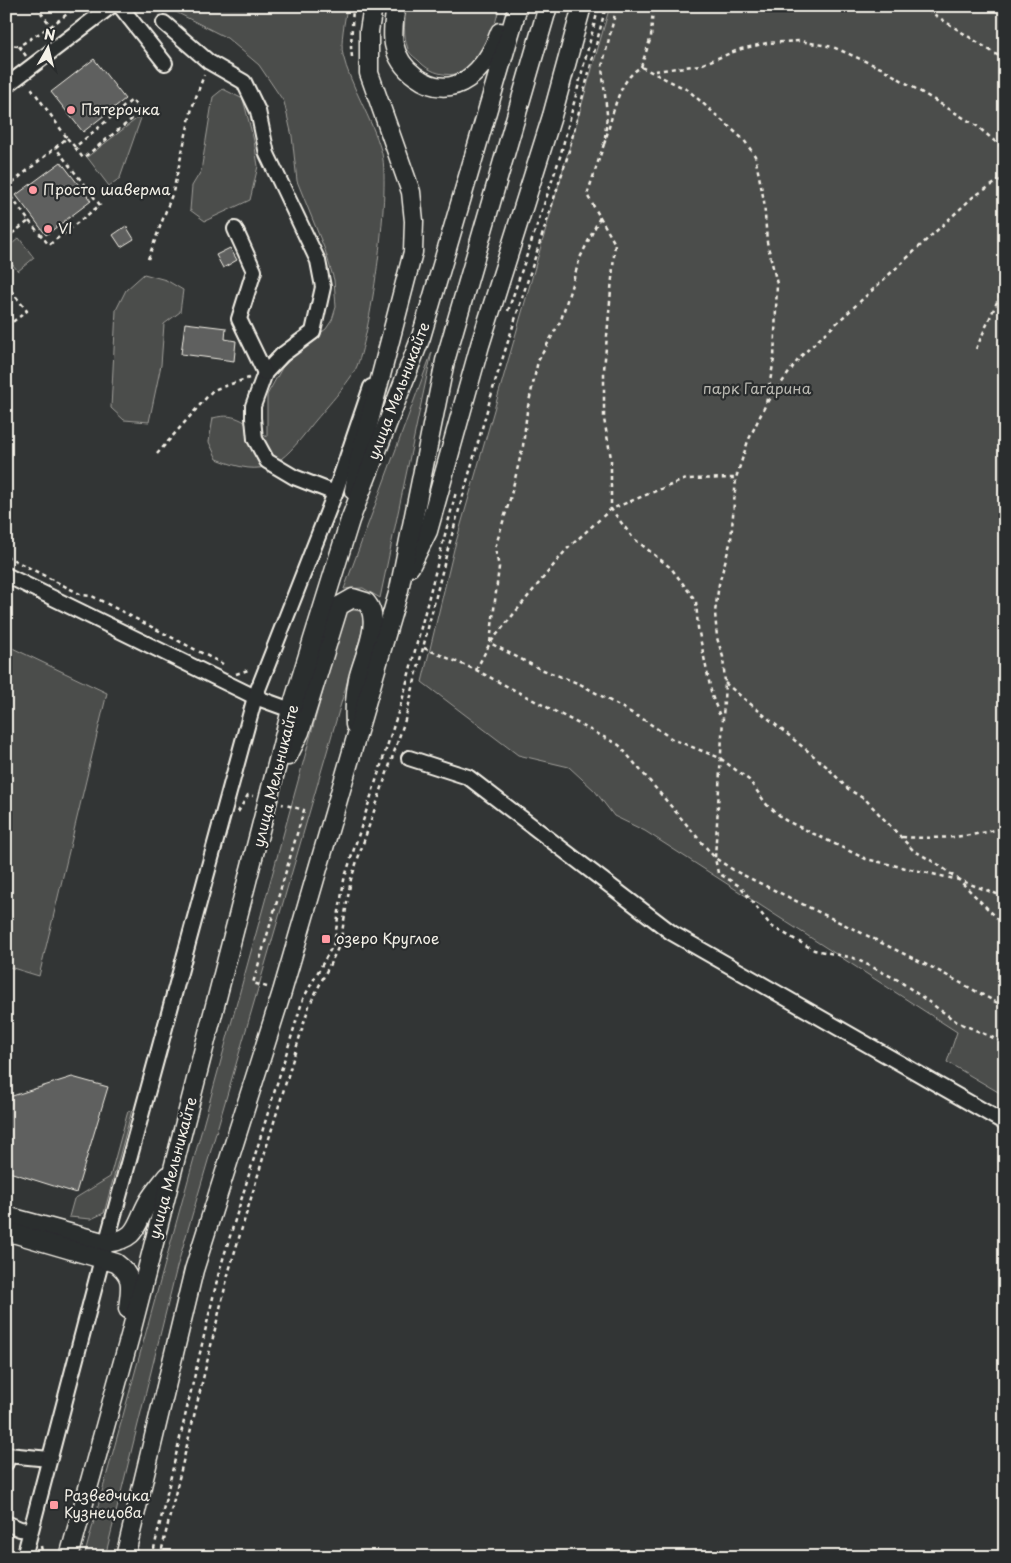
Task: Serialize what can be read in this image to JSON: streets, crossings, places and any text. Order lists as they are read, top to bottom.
{
  "streets": {
    "main road": ["улица Мельникайте"]
  },
  "parks": ["парк Гагарина"],
  "places": {
    "other": ["Пятерочка", "Просто шаверма", "Vl"],
    "transit": ["озеро Круглое", "Разведчика Кузнецова"]
  },
  "north": "top"
}
